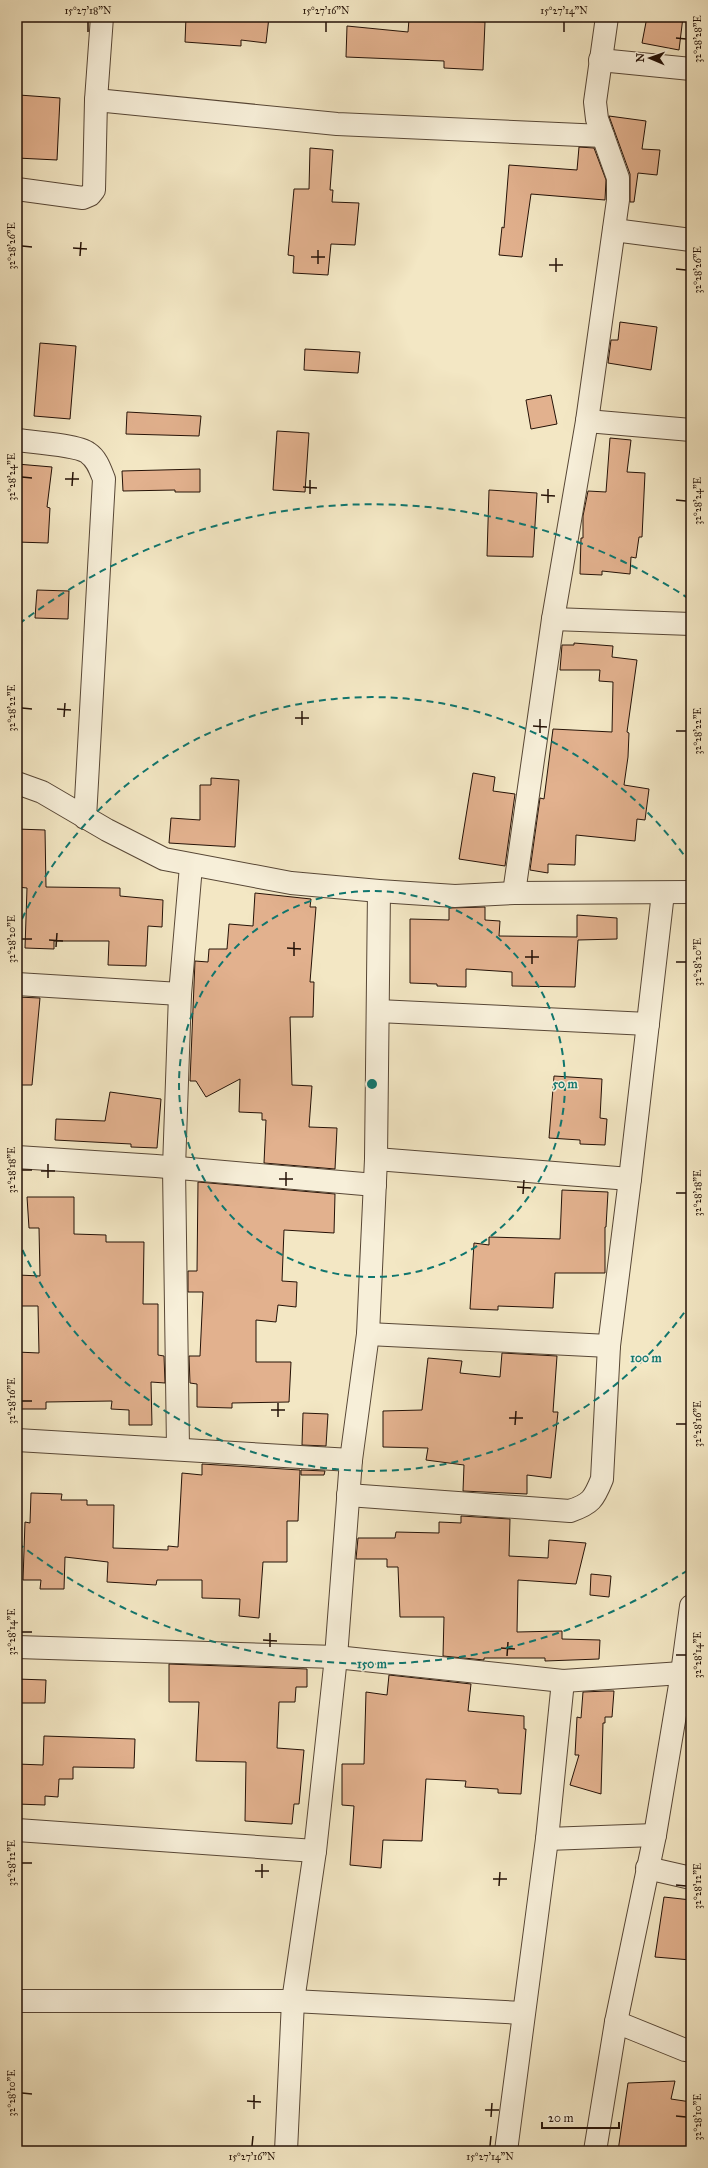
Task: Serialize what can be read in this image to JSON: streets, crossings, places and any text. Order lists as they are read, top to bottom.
{
  "scale_bar": "20 m",
  "north": "left",
  "coordinates": [
    "15°27'18\"N",
    "15°27'16\"N",
    "15°27'14\"N",
    "32°28'28\"E",
    "32°28'26\"E",
    "32°28'24\"E",
    "32°28'22\"E",
    "32°28'20\"E",
    "32°28'18\"E",
    "32°28'16\"E",
    "32°28'14\"E",
    "32°28'12\"E",
    "32°28'10\"E"
  ],
  "rings": ["50 m", "100 m", "150 m"]
}
